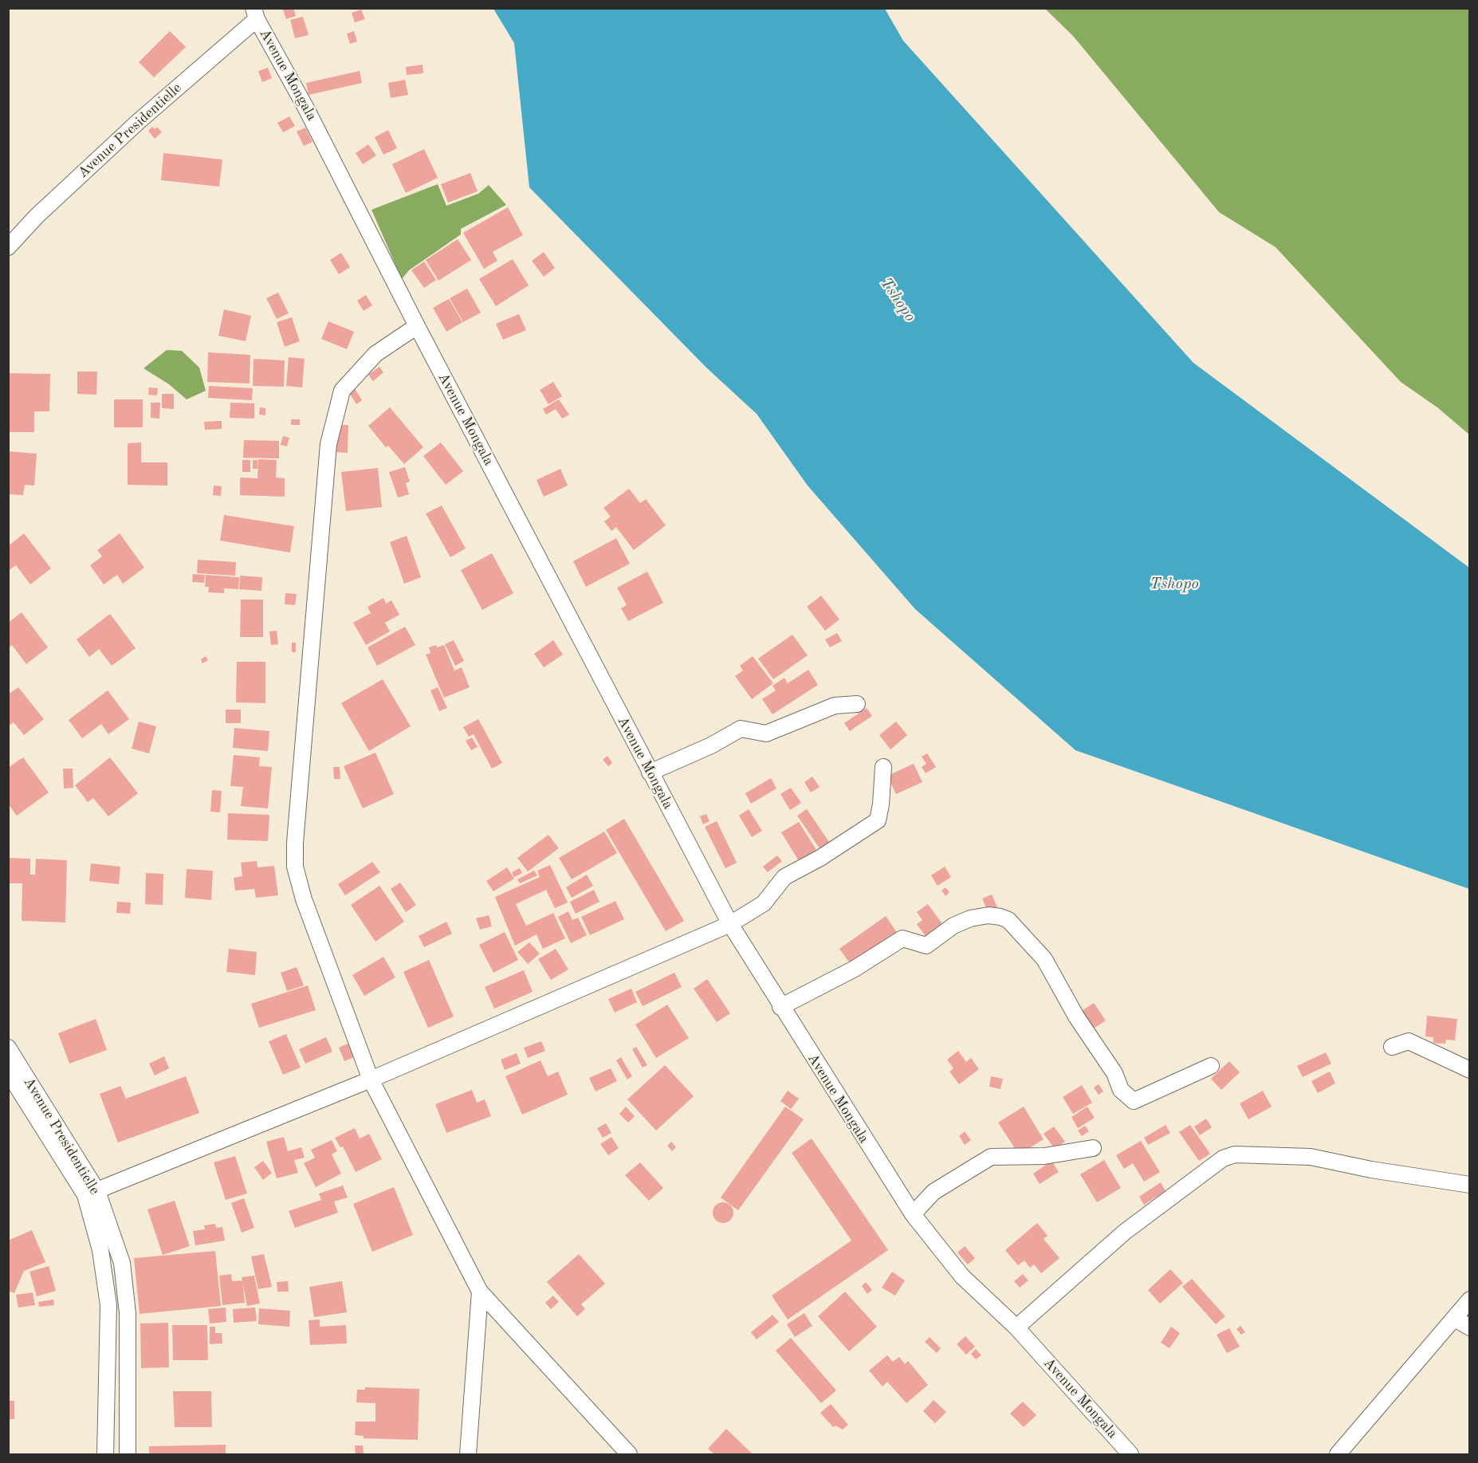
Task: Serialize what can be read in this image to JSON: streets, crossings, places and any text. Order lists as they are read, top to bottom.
{
  "streets": {
    "street": ["Avenue Mongala", "Avenue Presidentielle"]
  },
  "crossings": [
    ["Avenue Mongala", "Avenue Presidentielle"]
  ],
  "water": ["Tshopo"]
}
